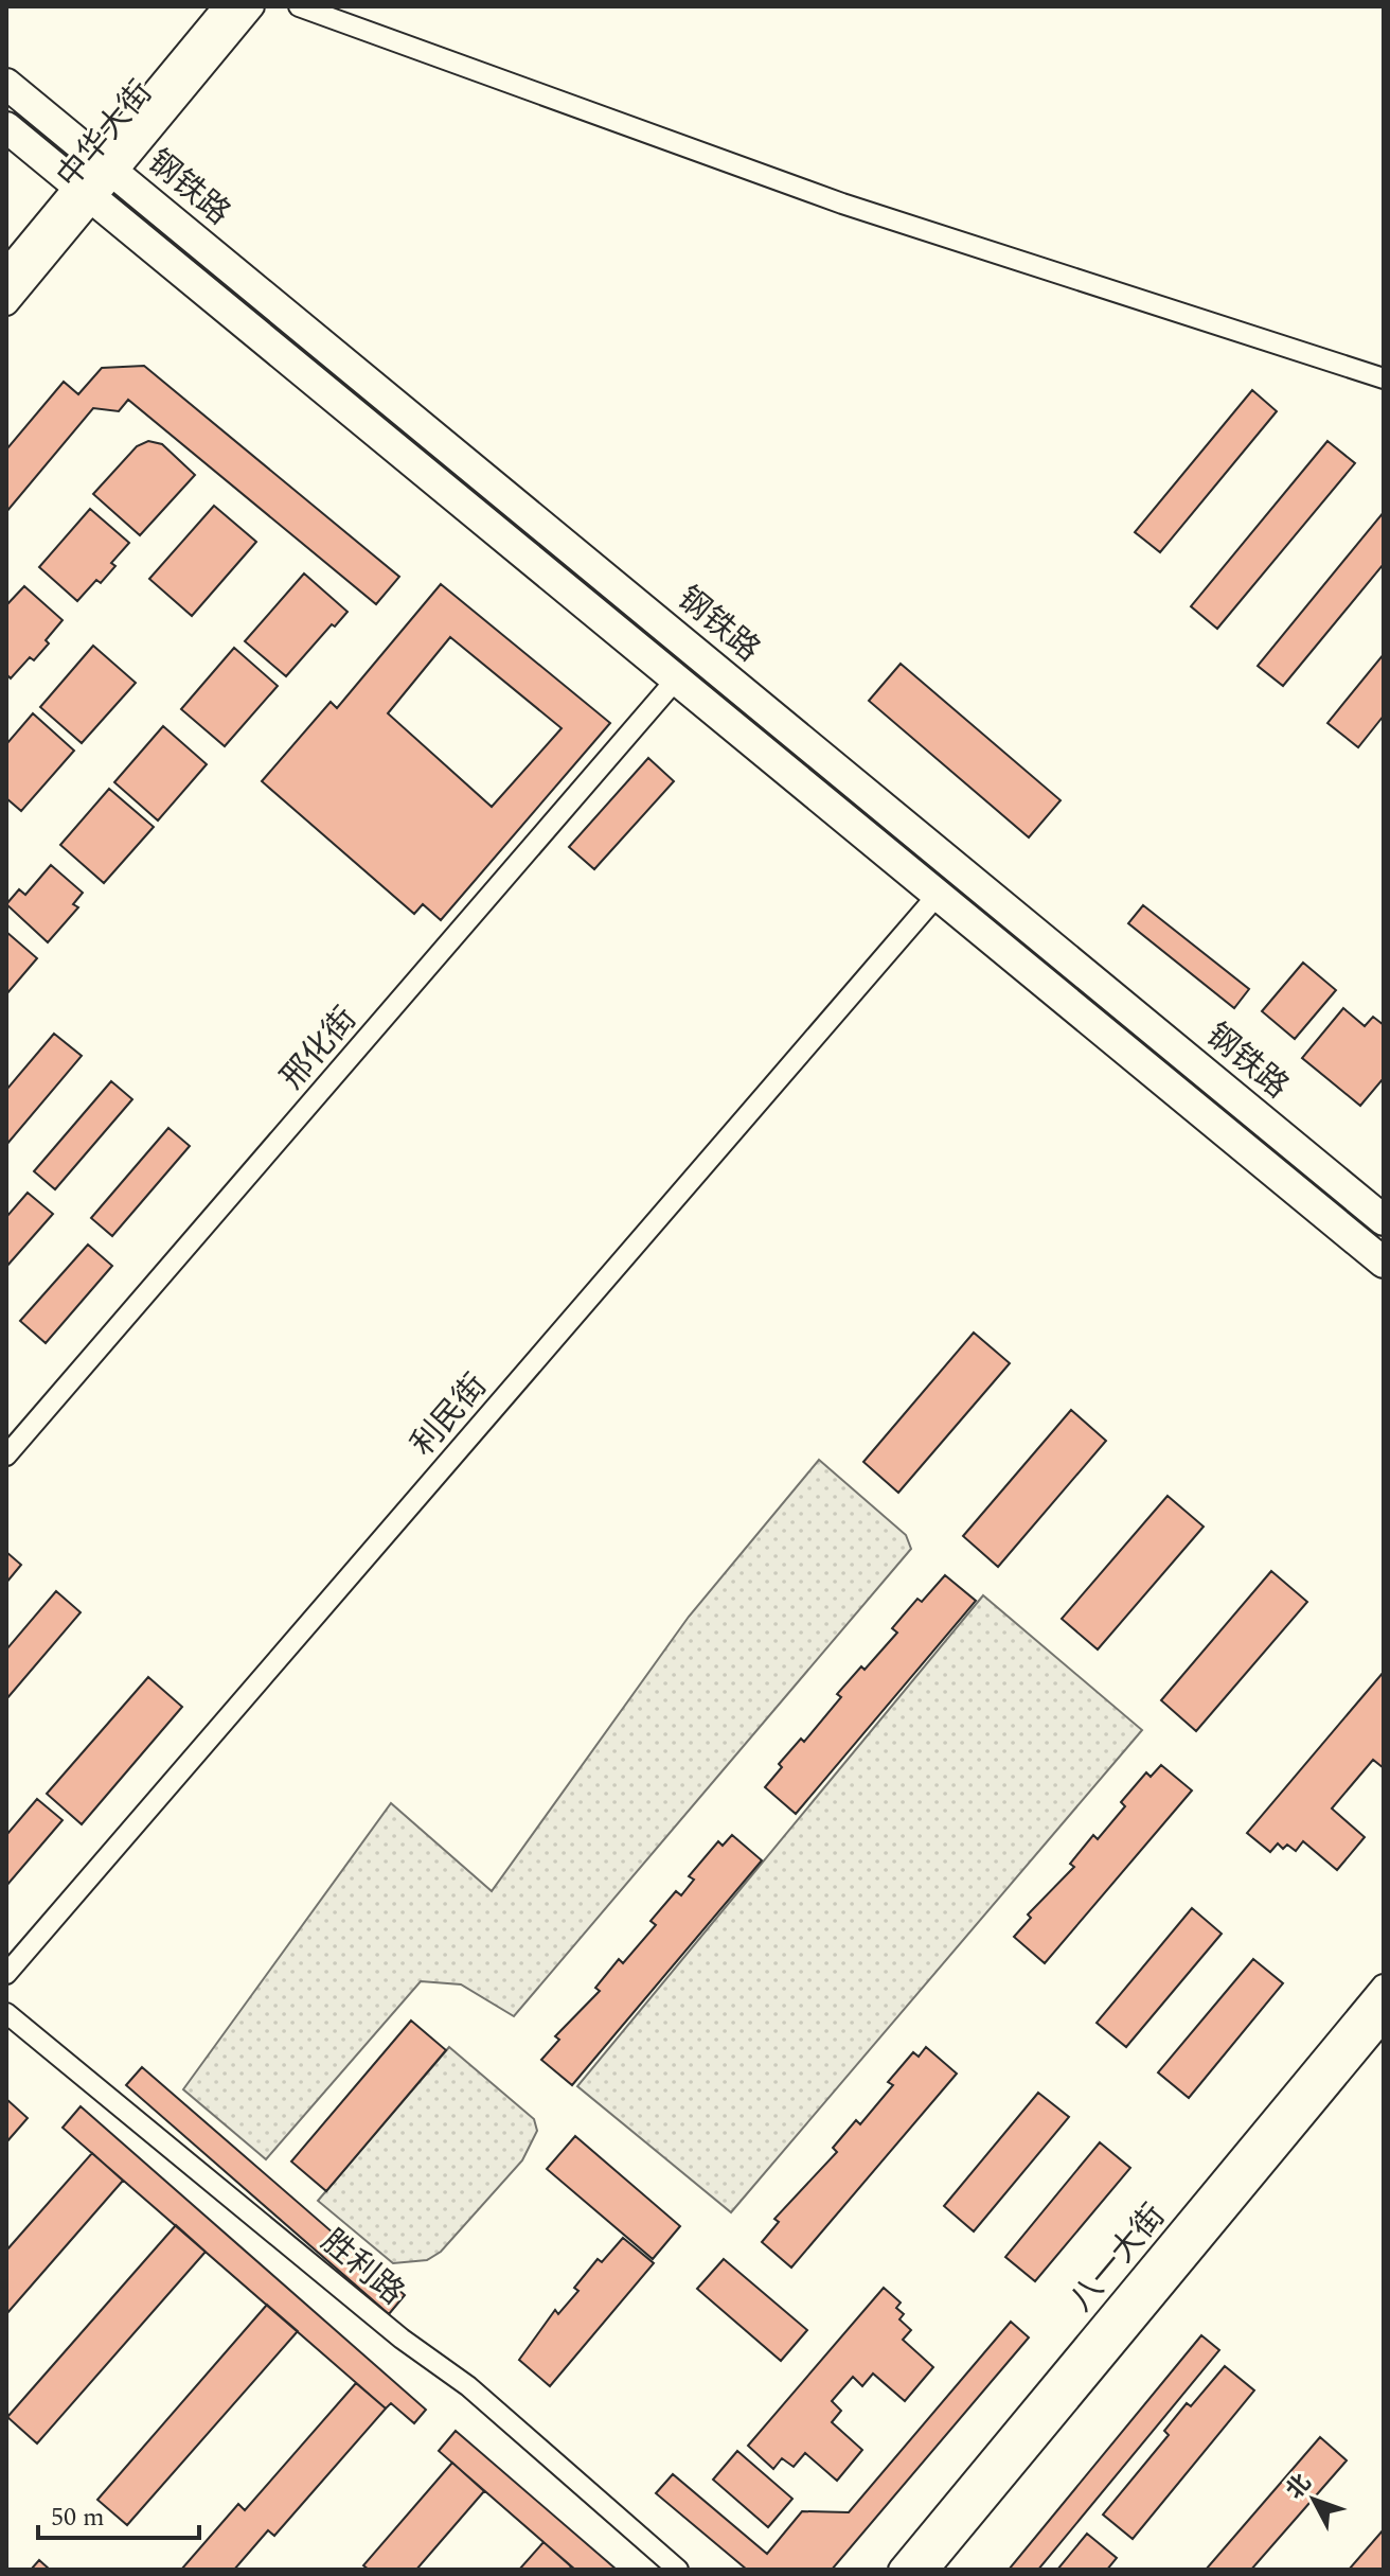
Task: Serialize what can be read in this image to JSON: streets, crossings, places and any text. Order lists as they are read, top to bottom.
{
  "streets": {
    "main road": ["钢铁路"],
    "street": [
      "中华大街",
      "邢化街",
      "利民街",
      "八一大街",
      "胜利路"
    ]
  },
  "crossings": [
    ["中华大街", "钢铁路"]
  ],
  "scale_bar": "50 m",
  "north": "top left"
}
